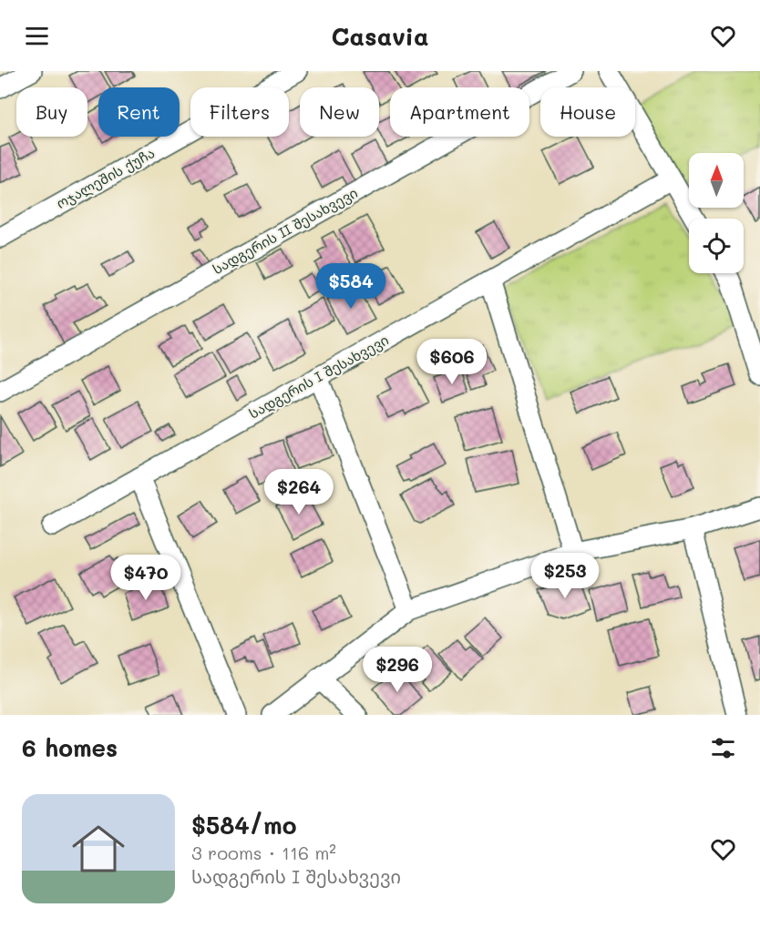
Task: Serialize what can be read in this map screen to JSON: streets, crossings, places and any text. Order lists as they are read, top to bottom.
{
  "streets": {
    "street": ["ოჯალეშის ქუჩა", "სადგერის II შესახვევი", "სადგერის I შესახვევი"]
  },
  "north": "top",
  "page": {
    "header": "Casavia",
    "chip": [
      "Buy",
      "Rent",
      "Filters",
      "New",
      "Apartment",
      "House"
    ],
    "price": [
      "$584",
      "$606",
      "$264",
      "$253",
      "$470",
      "$296"
    ],
    "heading": "6 homes",
    "list": [
      {
        "name": "$584/mo",
        "note": "3 rooms · 116 m² · სადგერის I შესახვევი"
      }
    ]
  }
}
